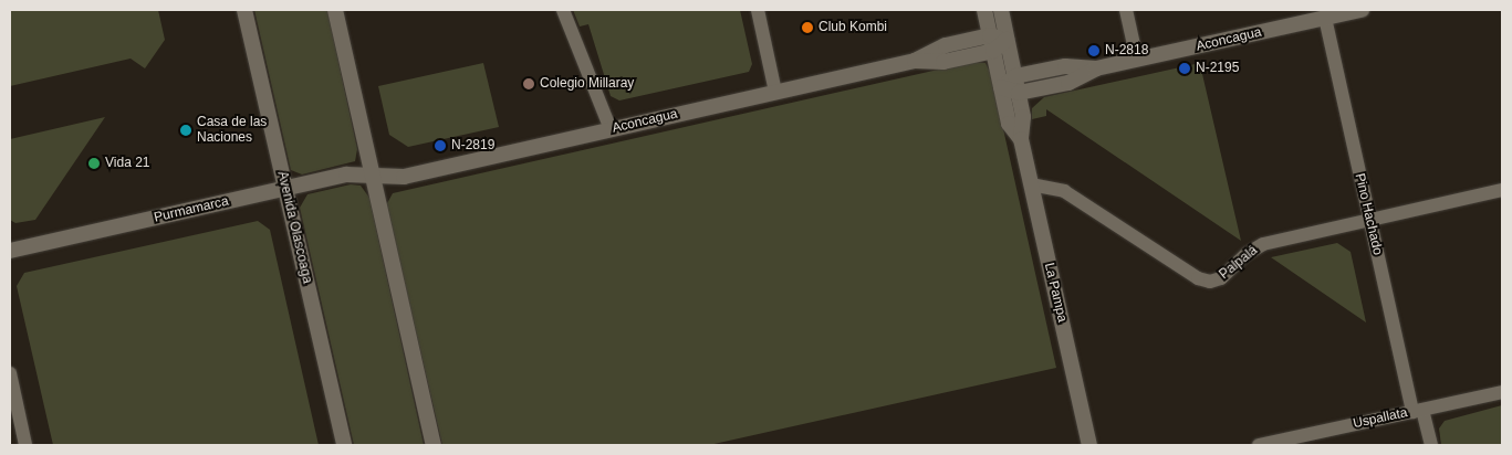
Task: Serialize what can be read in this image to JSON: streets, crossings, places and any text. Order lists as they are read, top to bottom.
{
  "streets": {
    "street": [
      "Aconcagua",
      "Purmamarca",
      "Pino Hachado",
      "Avenida Olascoaga",
      "Palpalá",
      "La Pampa",
      "Uspallata"
    ]
  },
  "crossings": [
    ["Aconcagua", "Purmamarca"],
    ["Aconcagua", "Pino Hachado"],
    ["Aconcagua", "La Pampa"],
    ["Purmamarca", "Avenida Olascoaga"],
    ["Pino Hachado", "Palpalá"],
    ["Pino Hachado", "Uspallata"],
    ["Palpalá", "La Pampa"]
  ],
  "places": [
    "Club Kombi",
    "N-2818",
    "N-2195",
    "Colegio Millaray",
    "Casa de las Naciones",
    "N-2819",
    "Vida 21"
  ]
}
